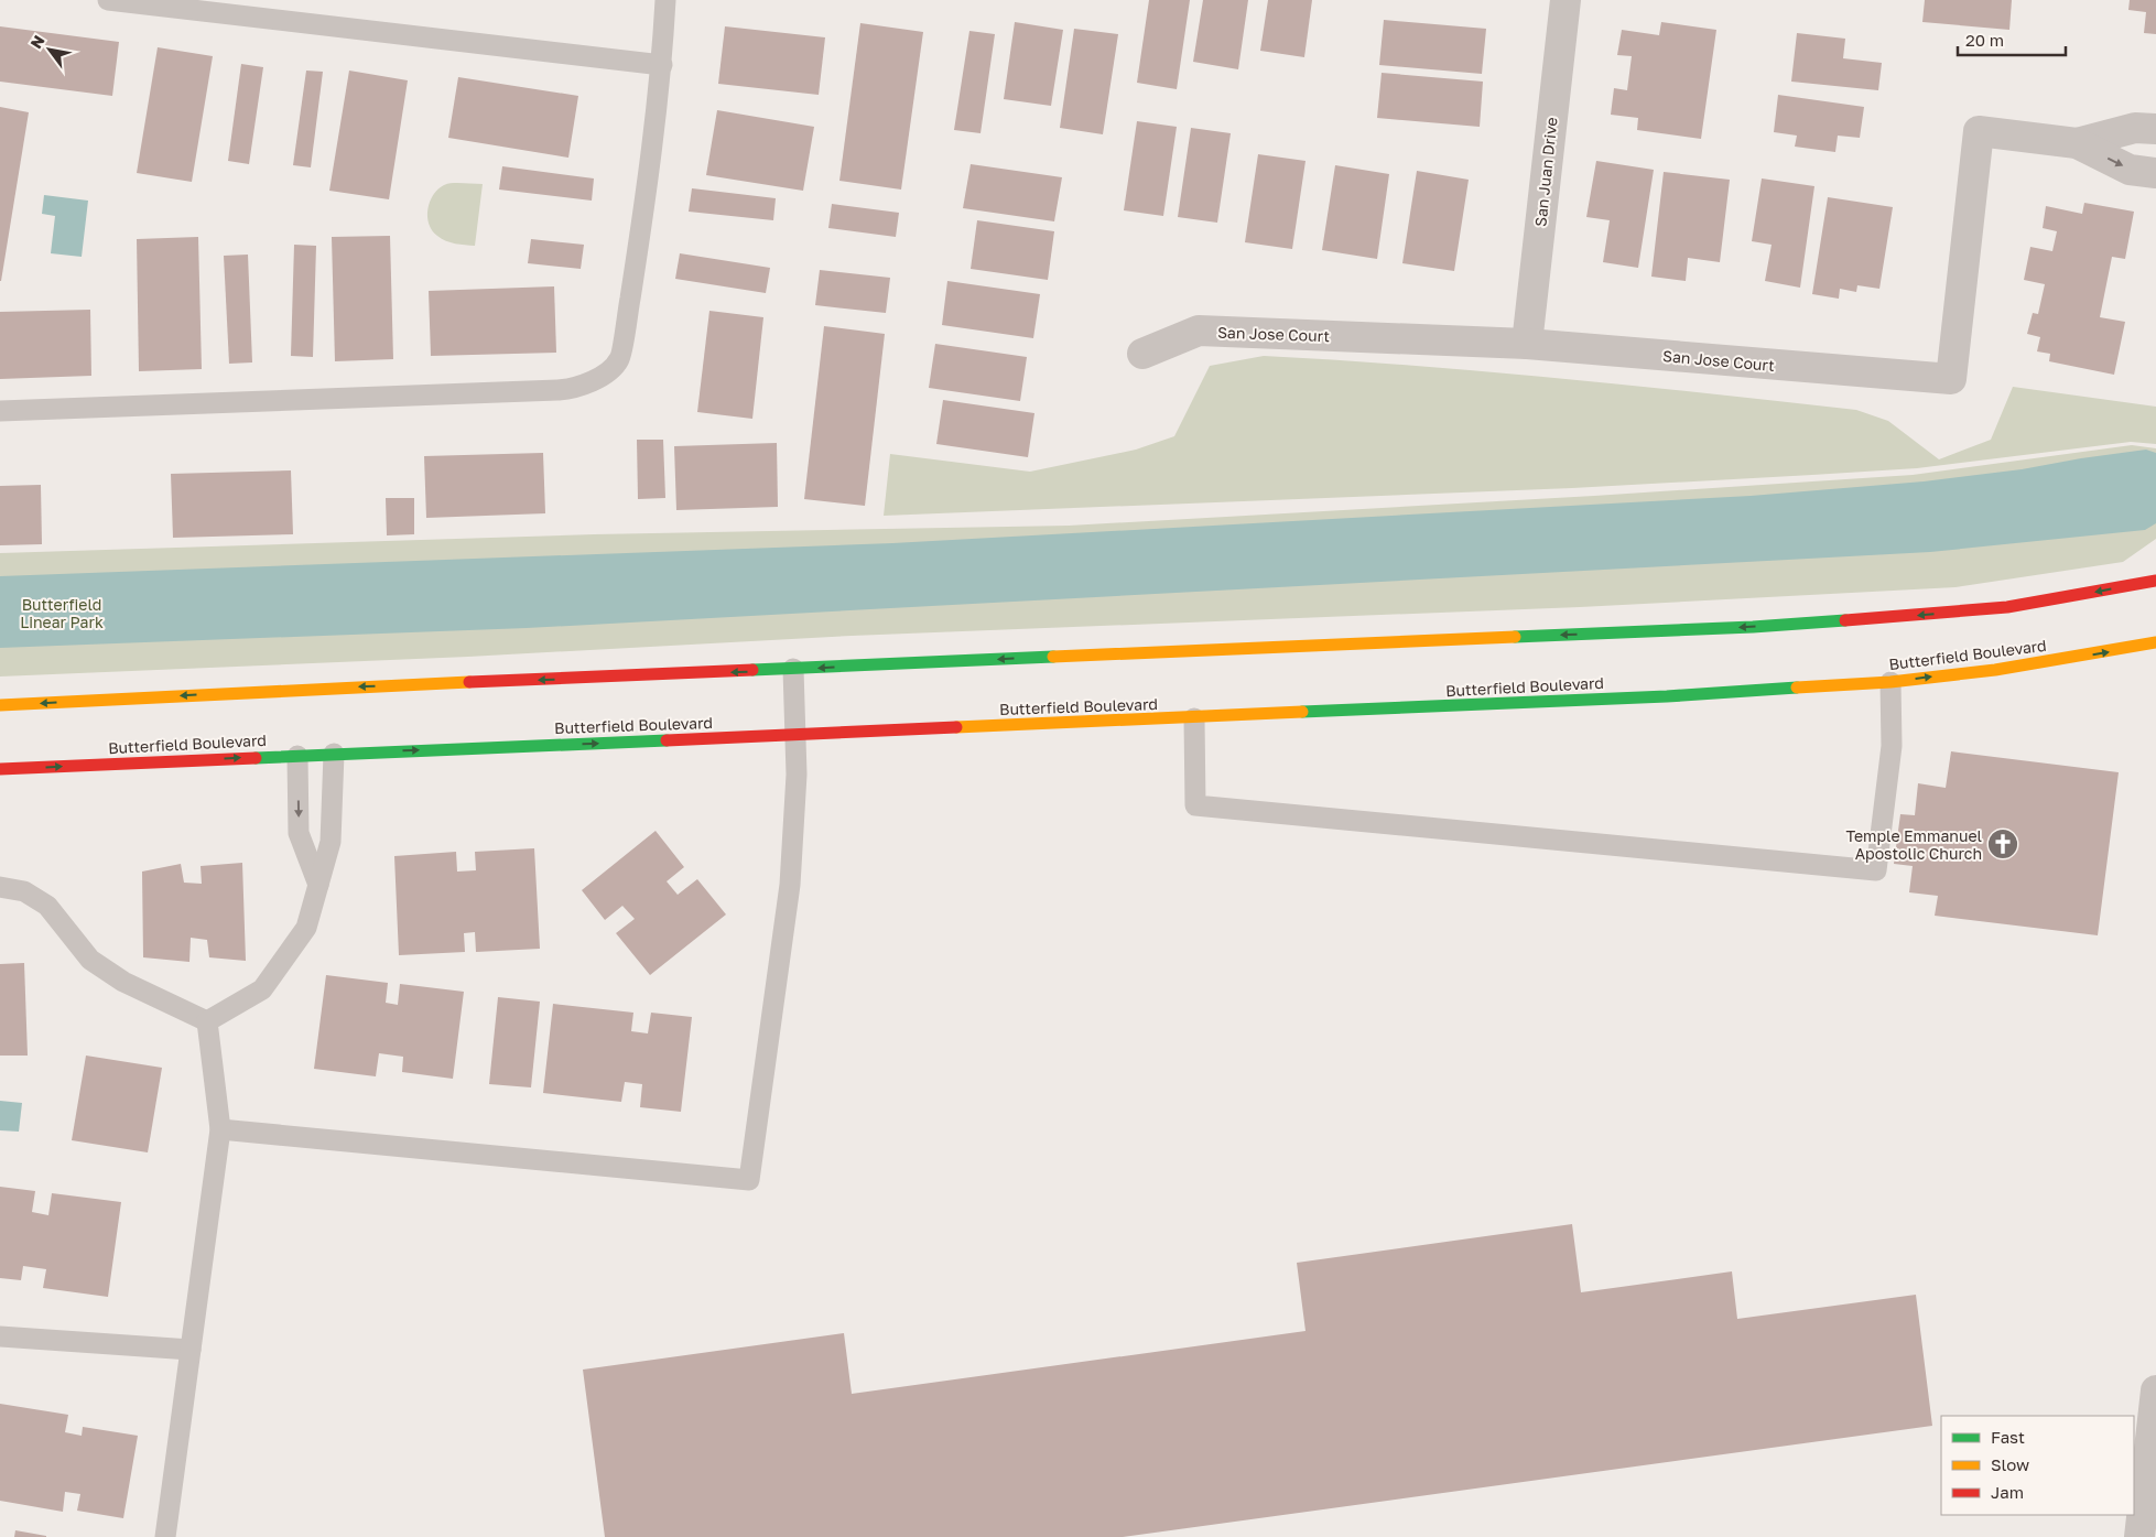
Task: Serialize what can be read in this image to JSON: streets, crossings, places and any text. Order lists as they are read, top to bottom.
{
  "streets": {
    "main road": ["Butterfield Boulevard"],
    "street": ["San Juan Drive", "San Jose Court"]
  },
  "crossings": [
    ["San Juan Drive", "San Jose Court"]
  ],
  "parks": ["Butterfield Linear Park"],
  "places": {
    "church": ["Temple Emmanuel Apostolic Church"]
  },
  "legend": ["Fast", "Slow", "Jam"],
  "scale_bar": "20 m",
  "north": "top left"
}
